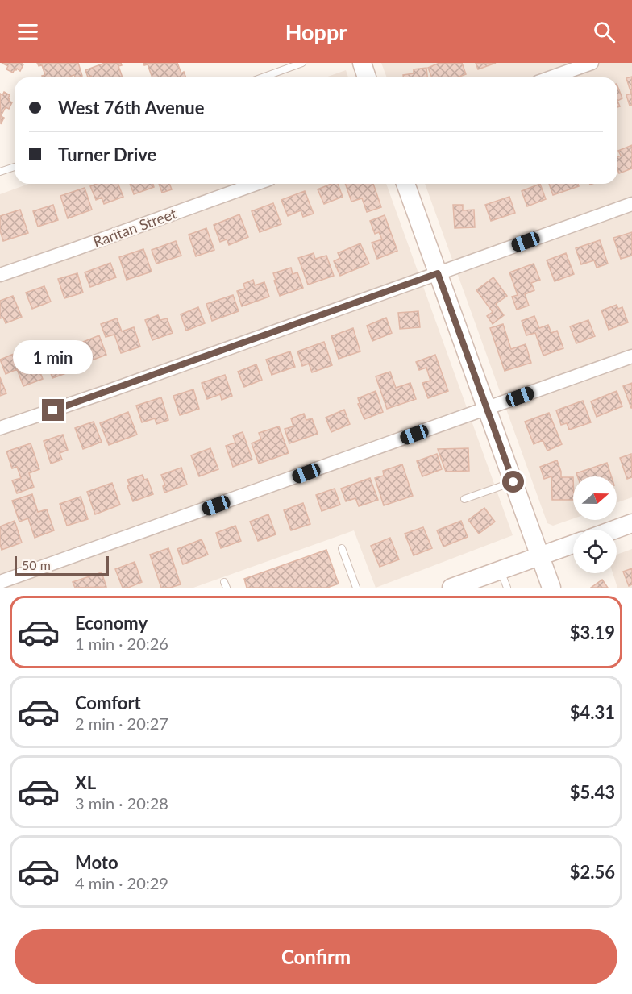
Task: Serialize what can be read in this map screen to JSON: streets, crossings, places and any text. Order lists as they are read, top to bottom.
{
  "streets": {
    "street": ["Raritan Street"]
  },
  "scale_bar": "50 m",
  "north": "right",
  "page": {
    "header": "Hoppr",
    "banner": ["West 76th Avenue", "Turner Drive"],
    "bubble": "1 min",
    "scale": "50 m",
    "list": [
      {
        "name": "Economy",
        "note": "1 min · 20:26",
        "value": "$3.19"
      },
      {
        "name": "Comfort",
        "note": "2 min · 20:27",
        "value": "$4.31"
      },
      {
        "name": "XL",
        "note": "3 min · 20:28",
        "value": "$5.43"
      },
      {
        "name": "Moto",
        "note": "4 min · 20:29",
        "value": "$2.56"
      }
    ],
    "buttons": "Confirm"
  }
}
